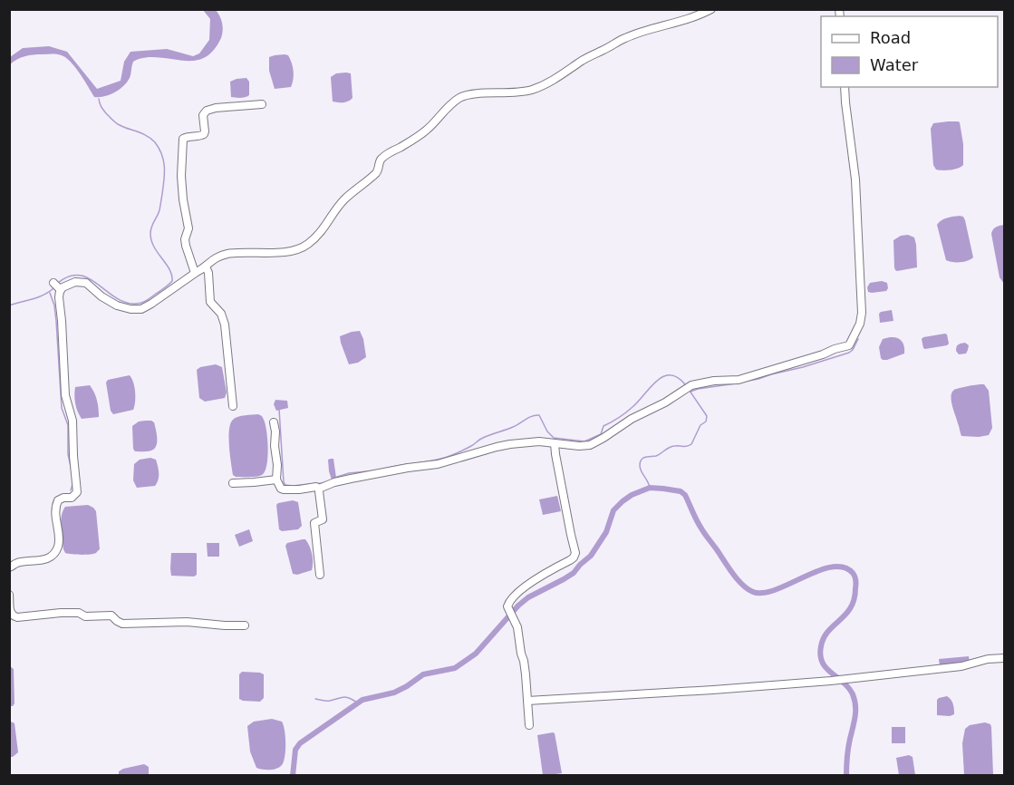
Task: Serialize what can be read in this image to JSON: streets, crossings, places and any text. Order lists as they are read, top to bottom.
{
  "legend": ["Road", "Water"]
}
